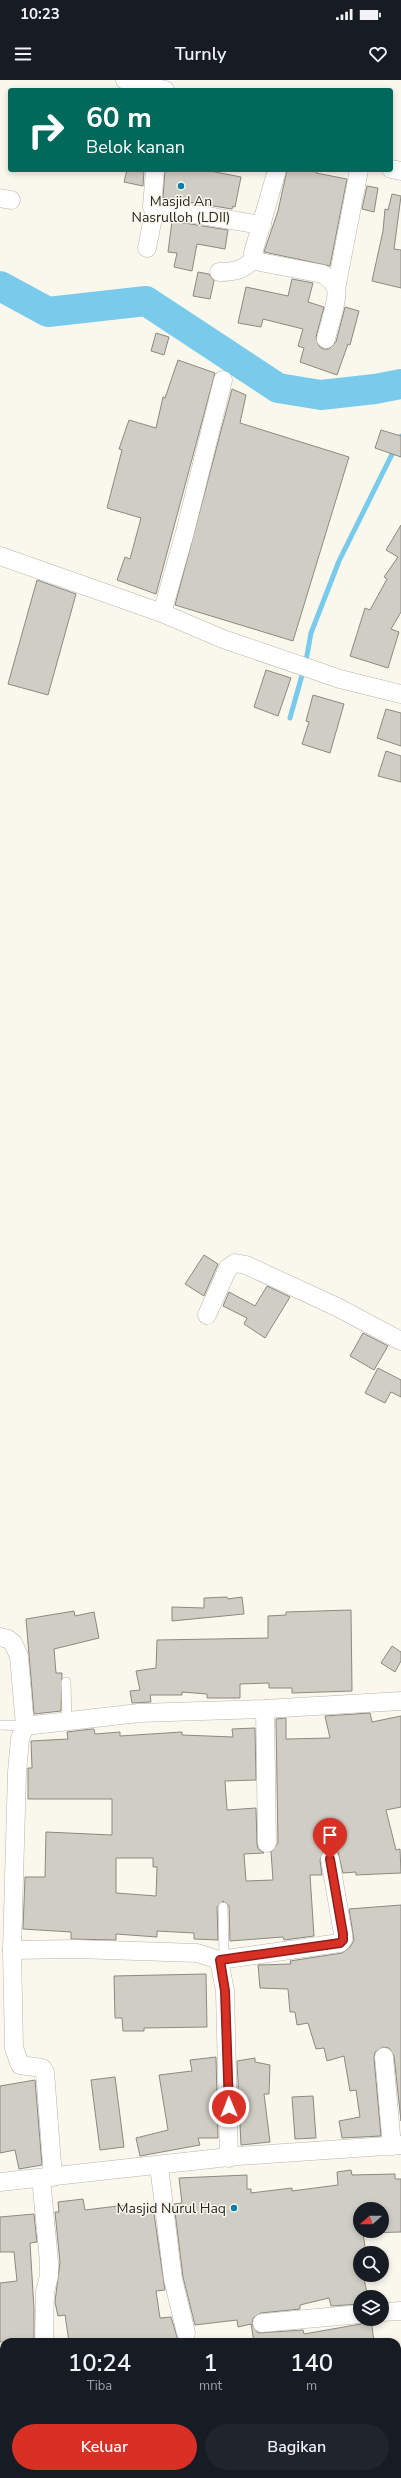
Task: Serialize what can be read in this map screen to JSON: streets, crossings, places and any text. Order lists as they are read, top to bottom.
{
  "places": ["Masjid An Nasrulloh (LDII)", "Masjid Nurul Haq"],
  "north": "left",
  "page": {
    "status": "10:23",
    "header": "Turnly",
    "turn": ["60 m", "Belok kanan"],
    "eta": [
      "10:24",
      "Tiba",
      "1",
      "mnt",
      "140",
      "m"
    ],
    "buttons": ["Keluar", "Bagikan"]
  }
}
